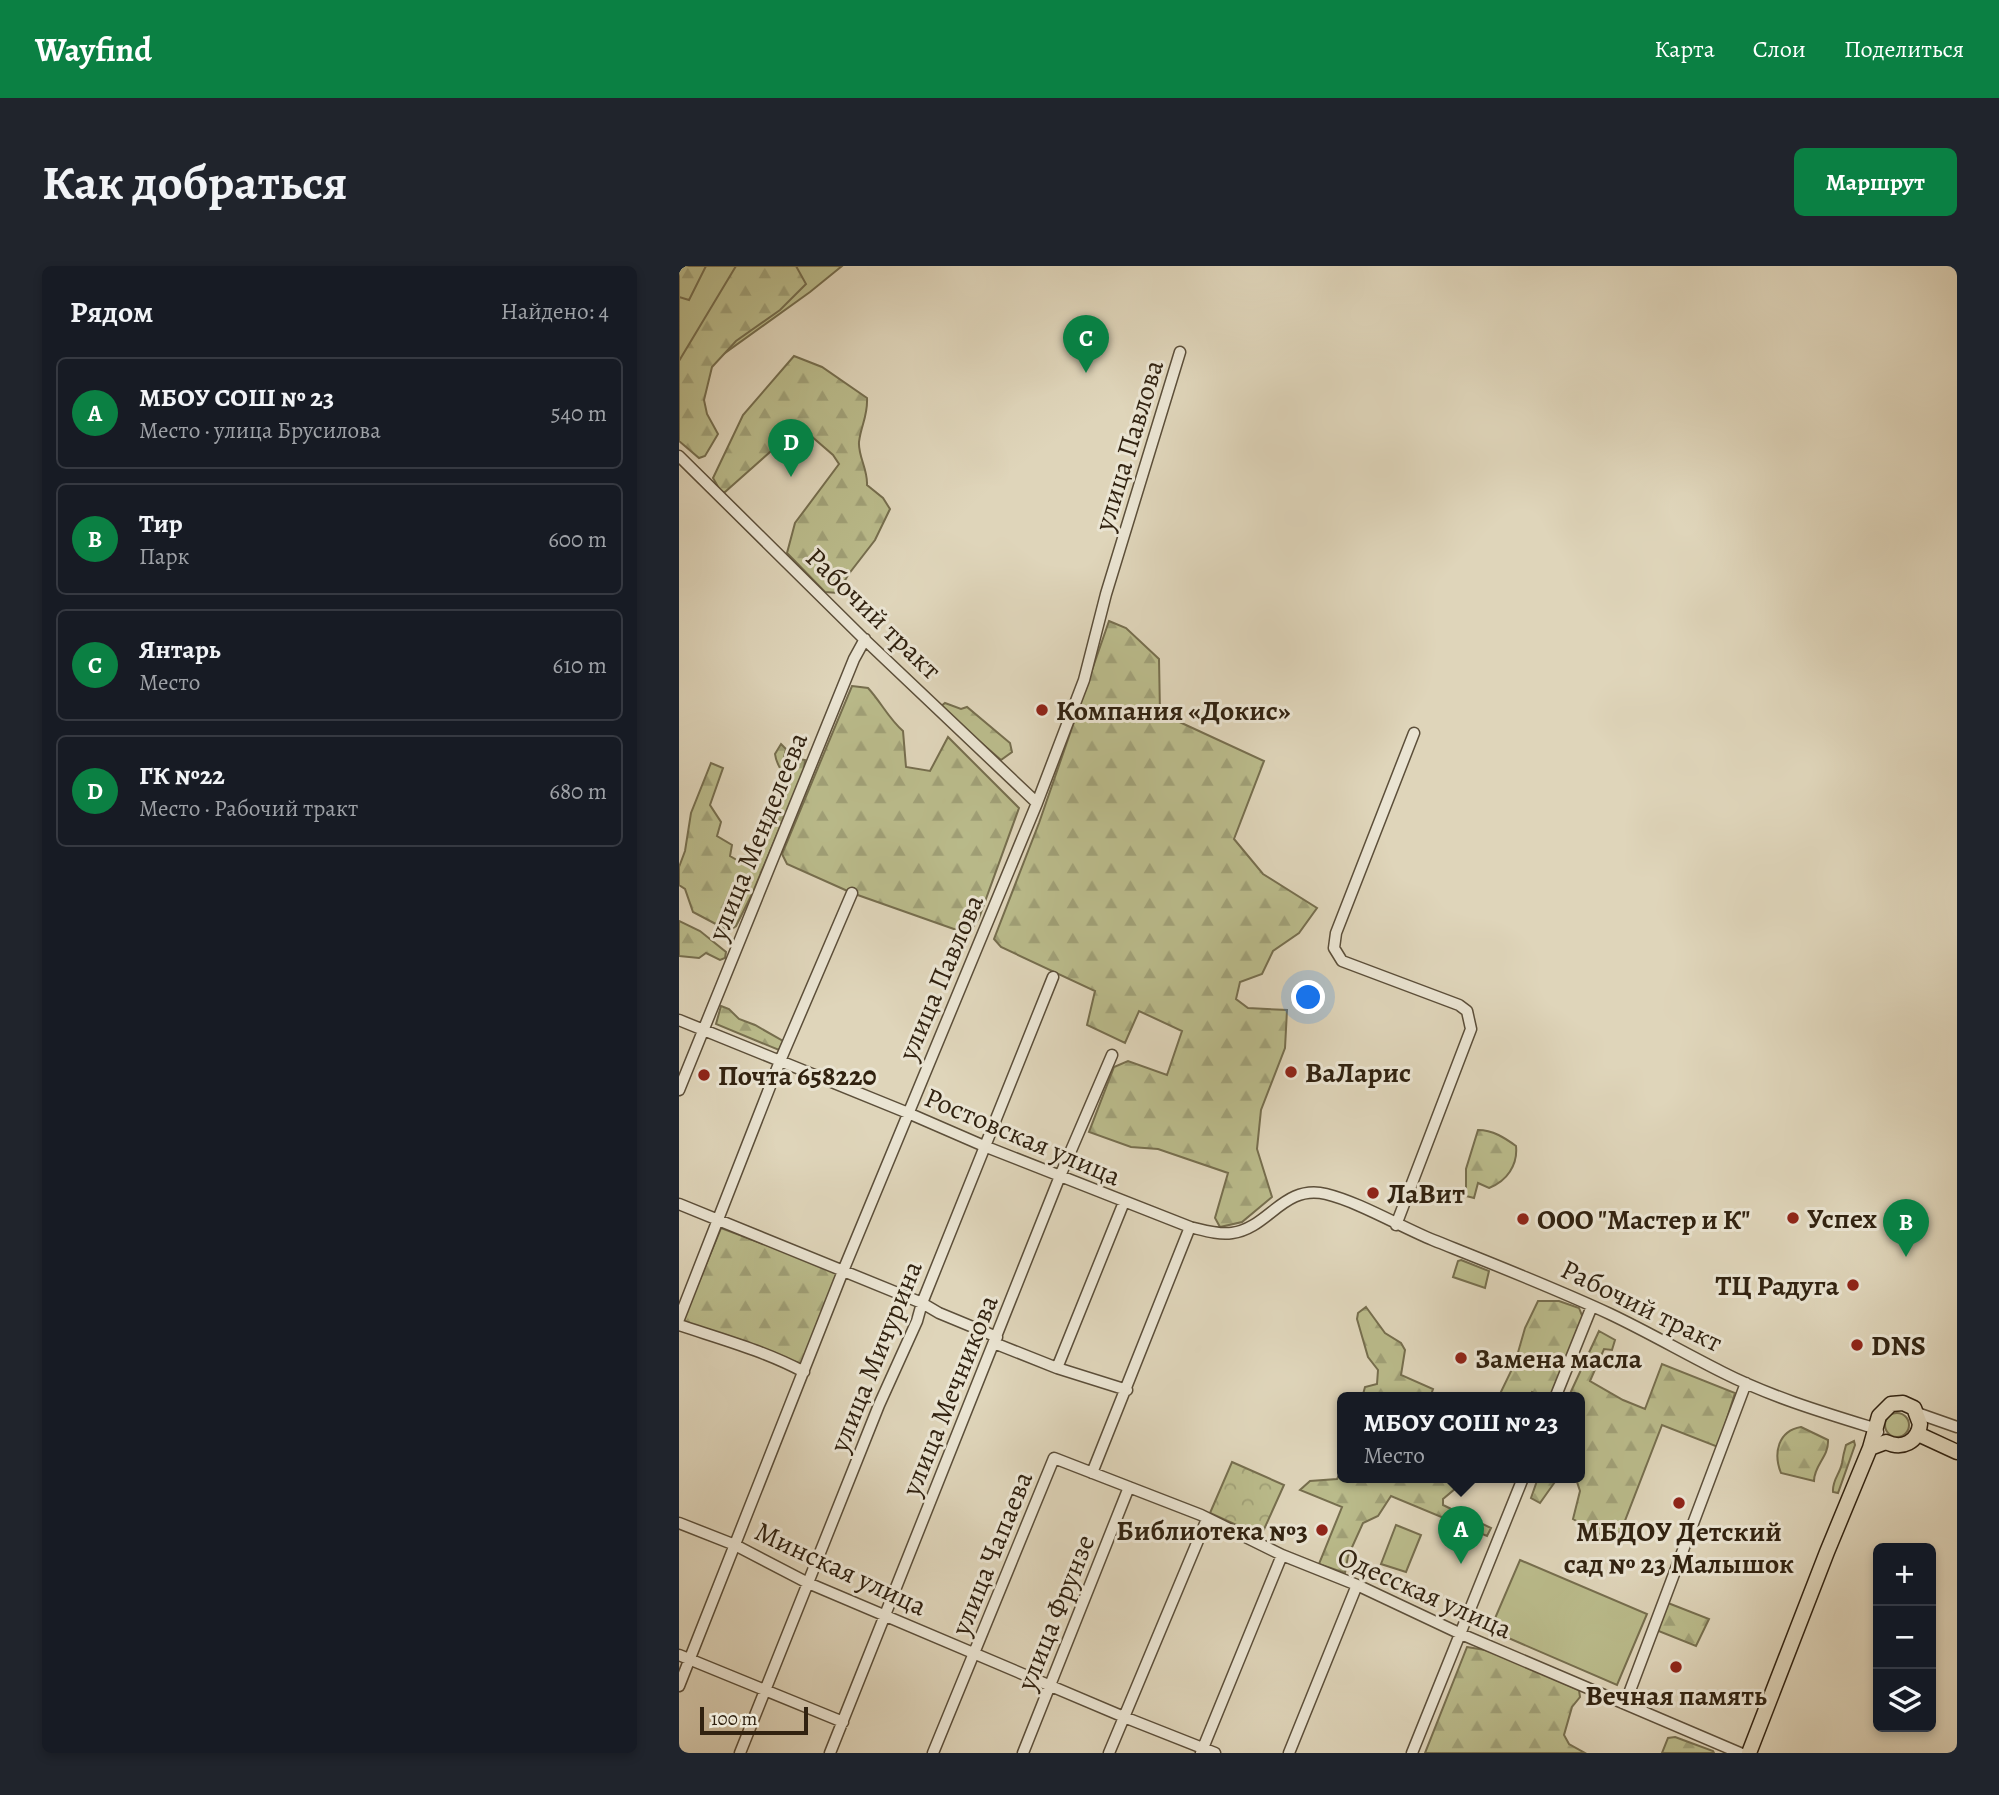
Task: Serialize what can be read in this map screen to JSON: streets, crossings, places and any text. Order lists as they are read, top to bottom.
{
  "streets": {
    "street": [
      "улица Павлова",
      "Рабочий тракт",
      "улица Менделеева",
      "Ростовская улица",
      "улица Мичурина",
      "улица Мечникова",
      "улица Чапаева",
      "Минская улица",
      "Одесская улица",
      "улица Фрунзе"
    ]
  },
  "crossings": [
    ["улица Павлова", "Рабочий тракт"],
    ["улица Павлова", "Ростовская улица"],
    ["улица Павлова", "Минская улица"],
    ["Рабочий тракт", "улица Менделеева"],
    ["Рабочий тракт", "Ростовская улица"],
    ["улица Менделеева", "Ростовская улица"],
    ["Ростовская улица", "улица Мичурина"],
    ["Ростовская улица", "улица Мечникова"],
    ["улица Мичурина", "Минская улица"],
    ["улица Мечникова", "Минская улица"],
    ["улица Чапаева", "Минская улица"],
    ["улица Чапаева", "Одесская улица"],
    ["Минская улица", "улица Фрунзе"],
    ["Одесская улица", "улица Фрунзе"]
  ],
  "places": [
    "Компания «Докис»",
    "ВаЛарис",
    "Почта 658220",
    "ЛаВит",
    "Успех",
    "ООО \"Мастер и К\"",
    "ТЦ Радуга",
    "DNS",
    "Замена масла",
    "МБДОУ Детский сад № 23 Малышок",
    "Библиотека №3",
    "Вечная память"
  ],
  "scale_bar": "100 m",
  "page": {
    "header": "Wayfind",
    "nav": ["Карта", "Слои", "Поделиться"],
    "buttons": "Маршрут",
    "title": "Как добраться",
    "heading": ["Рядом", "Найдено: 4"],
    "pins": [
      "C",
      "D",
      "B",
      "A"
    ],
    "list": [
      {
        "mark": "A",
        "name": "МБОУ СОШ № 23",
        "note": "Место · улица Брусилова",
        "value": "540 m"
      },
      {
        "mark": "B",
        "name": "Тир",
        "note": "Парк",
        "value": "600 m"
      },
      {
        "mark": "C",
        "name": "Янтарь",
        "note": "Место",
        "value": "610 m"
      },
      {
        "mark": "D",
        "name": "ГК №22",
        "note": "Место · Рабочий тракт",
        "value": "680 m"
      }
    ],
    "popup": ["МБОУ СОШ № 23", "Место"],
    "map_buttons": ["+", "−"],
    "scale": "100 m"
  }
}
